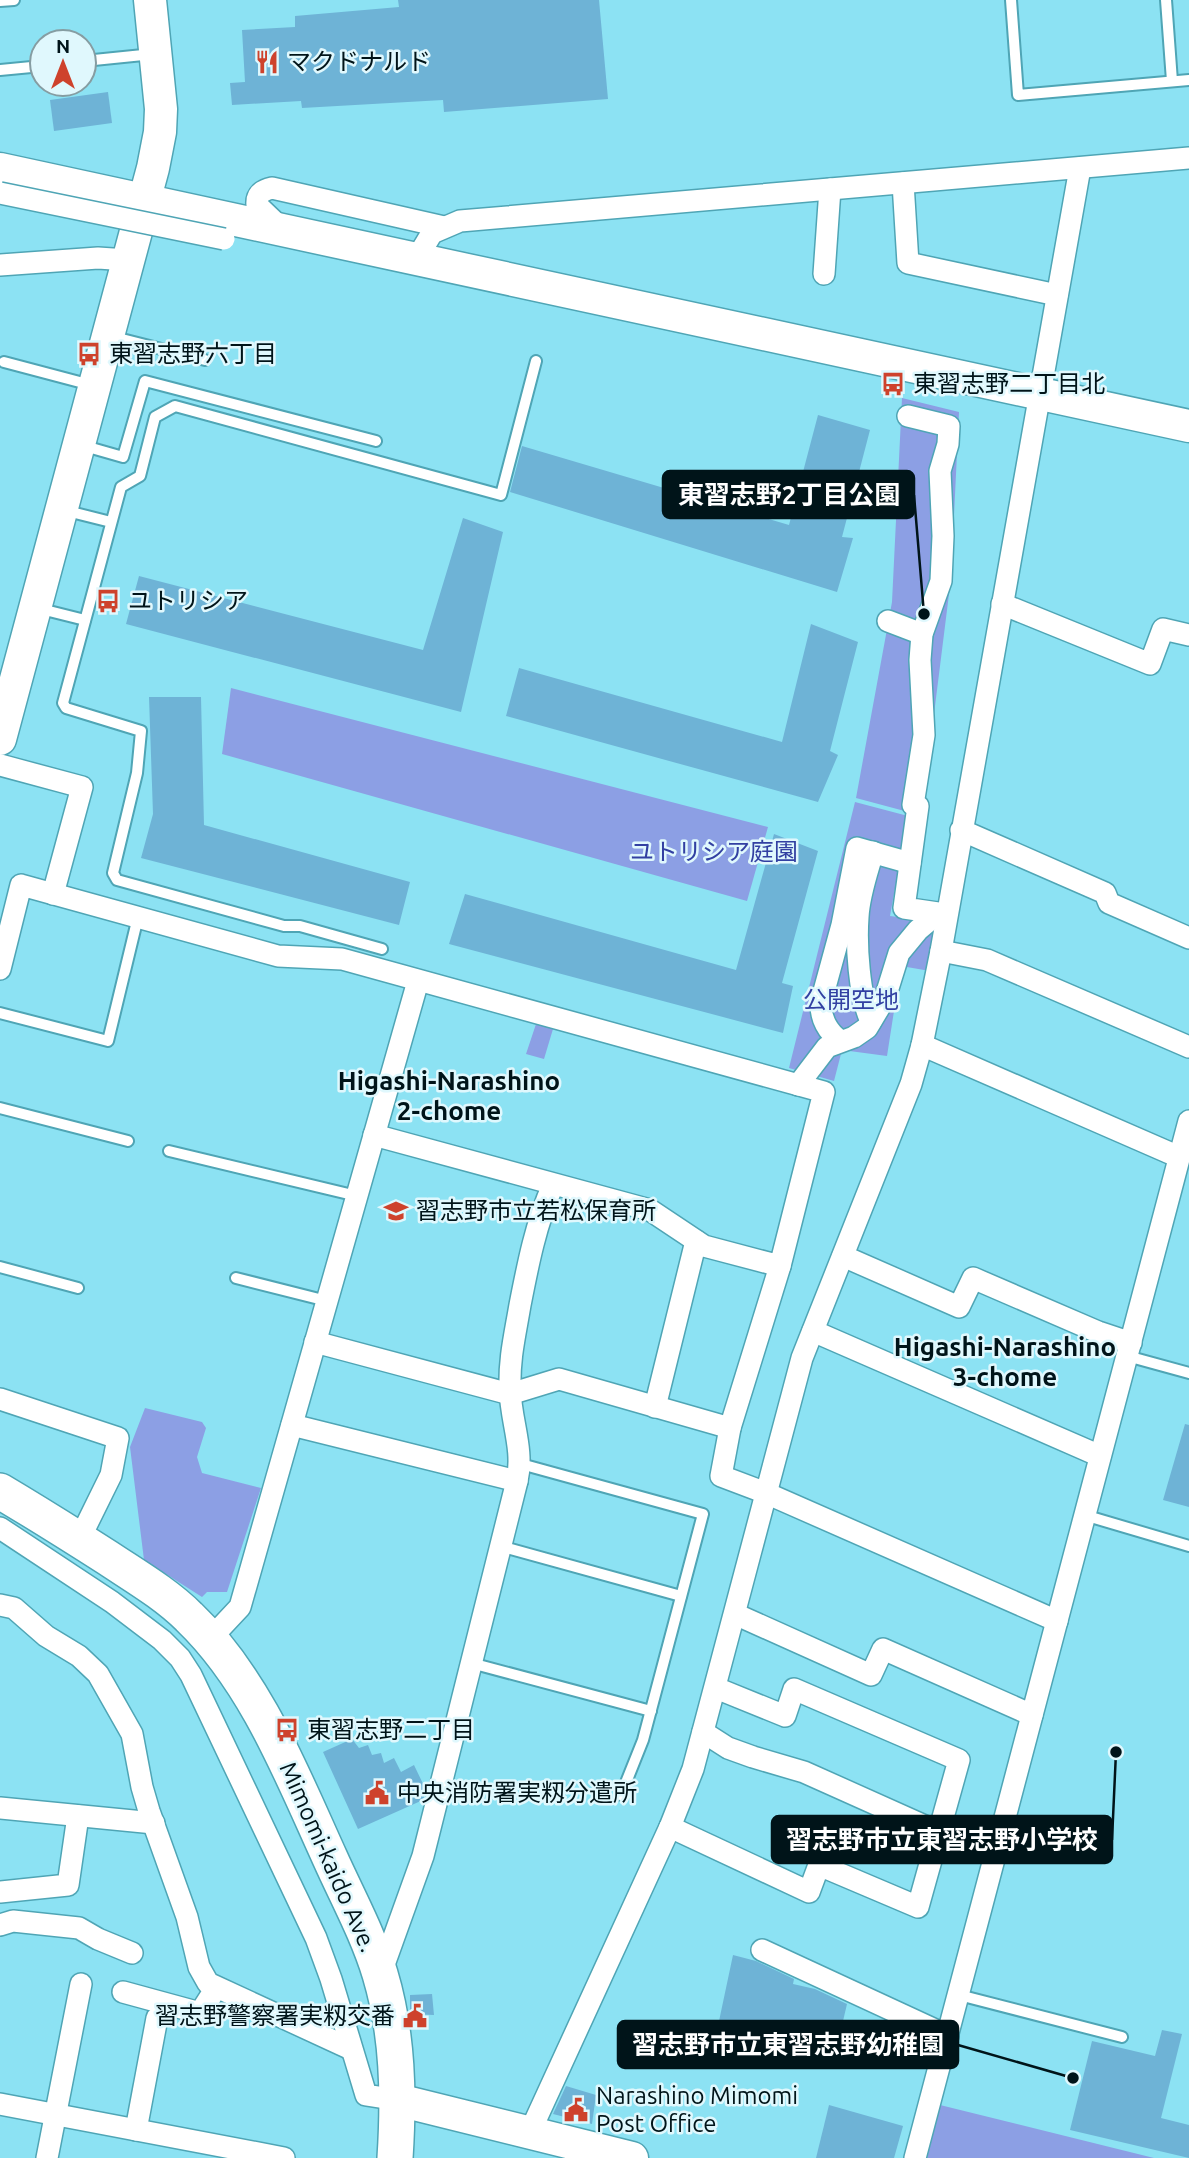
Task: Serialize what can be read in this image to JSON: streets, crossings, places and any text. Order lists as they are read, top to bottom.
{
  "streets": {
    "main road": ["Mimomi-kaido Ave."]
  },
  "districts": ["Higashi-Narashino 2-chome", "Higashi-Narashino 3-chome"],
  "parks": ["ユトリシア庭園", "公開空地"],
  "places": {
    "restaurant": ["マクドナルド"],
    "bus stop": [
      "東習志野六丁目",
      "東習志野二丁目北",
      "ユトリシア",
      "東習志野二丁目"
    ],
    "other": ["東習志野2丁目公園", "習志野市立東習志野小学校", "習志野市立東習志野幼稚園"],
    "school or university": ["習志野市立若松保育所"],
    "public building": ["中央消防署実籾分遣所", "習志野警察署実籾交番", "Narashino Mimomi Post Office"]
  },
  "north": "top"
}
